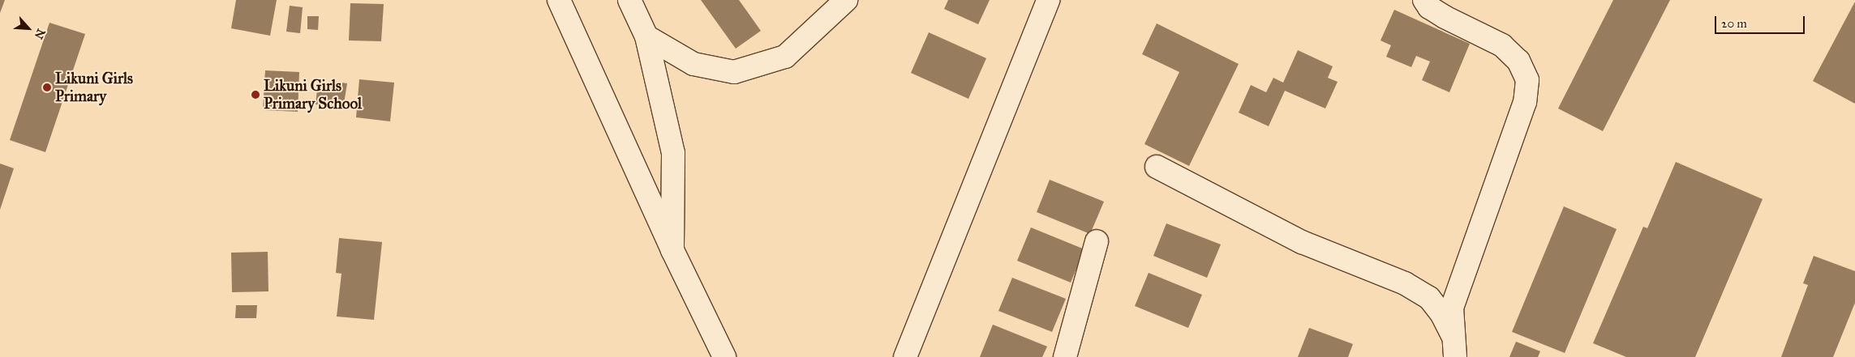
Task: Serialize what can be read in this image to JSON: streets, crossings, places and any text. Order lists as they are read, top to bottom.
{
  "places": ["Likuni Girls Primary", "Likuni Girls Primary School"],
  "scale_bar": "20 m",
  "north": "bottom right"
}
